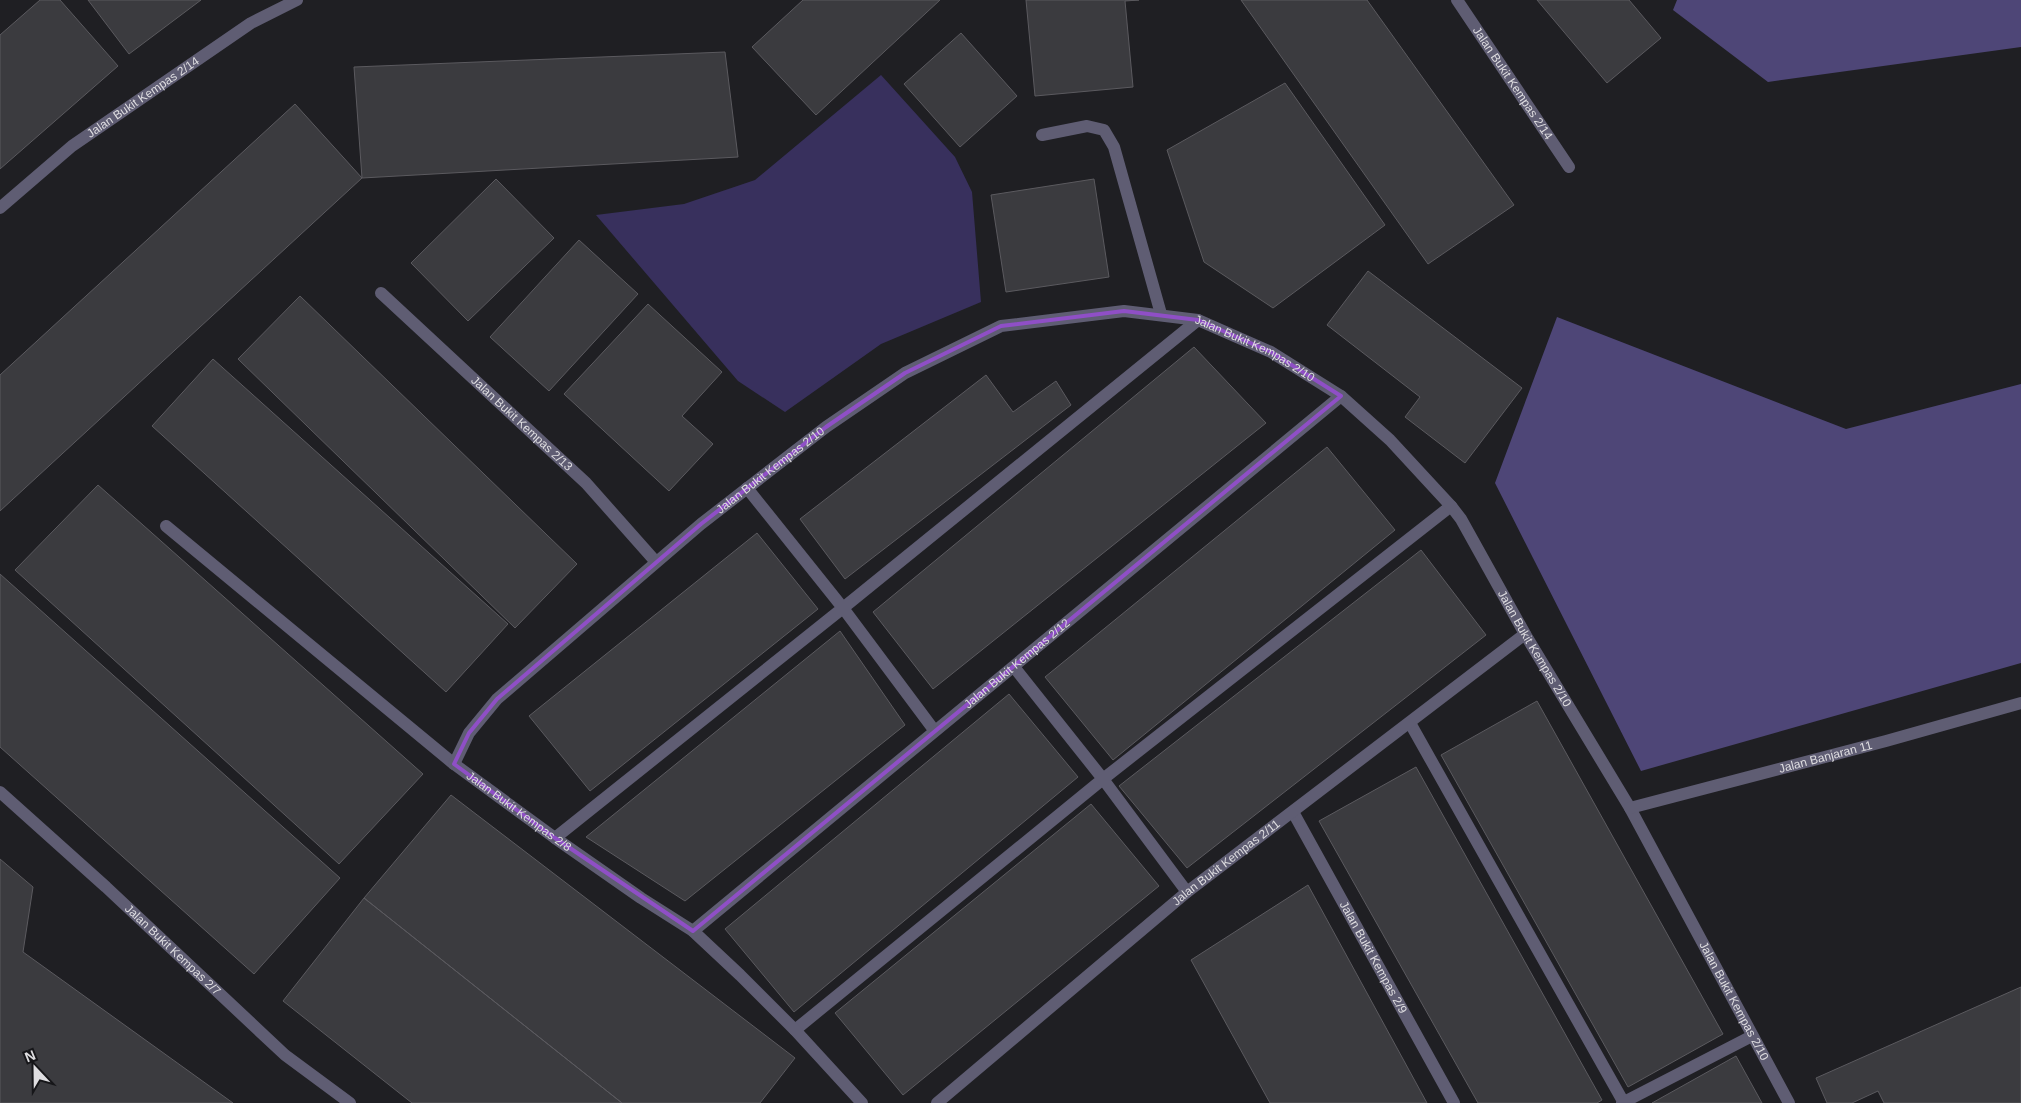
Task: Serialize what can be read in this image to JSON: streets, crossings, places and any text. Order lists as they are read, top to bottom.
{
  "streets": {
    "street": [
      "Jalan Bukit Kempas 2/14",
      "Jalan Bukit Kempas 2/10",
      "Jalan Bukit Kempas 2/13",
      "Jalan Bukit Kempas 2/12",
      "Jalan Banjaran 11",
      "Jalan Bukit Kempas 2/8",
      "Jalan Bukit Kempas 2/11",
      "Jalan Bukit Kempas 2/7",
      "Jalan Bukit Kempas 2/9"
    ]
  },
  "crossings": [
    ["Jalan Bukit Kempas 2/10", "Jalan Bukit Kempas 2/13"],
    ["Jalan Bukit Kempas 2/10", "Jalan Bukit Kempas 2/12"],
    ["Jalan Bukit Kempas 2/10", "Jalan Banjaran 11"],
    ["Jalan Bukit Kempas 2/10", "Jalan Bukit Kempas 2/8"],
    ["Jalan Bukit Kempas 2/10", "Jalan Bukit Kempas 2/11"],
    ["Jalan Bukit Kempas 2/12", "Jalan Bukit Kempas 2/8"],
    ["Jalan Bukit Kempas 2/11", "Jalan Bukit Kempas 2/9"]
  ],
  "north": "top"
}
